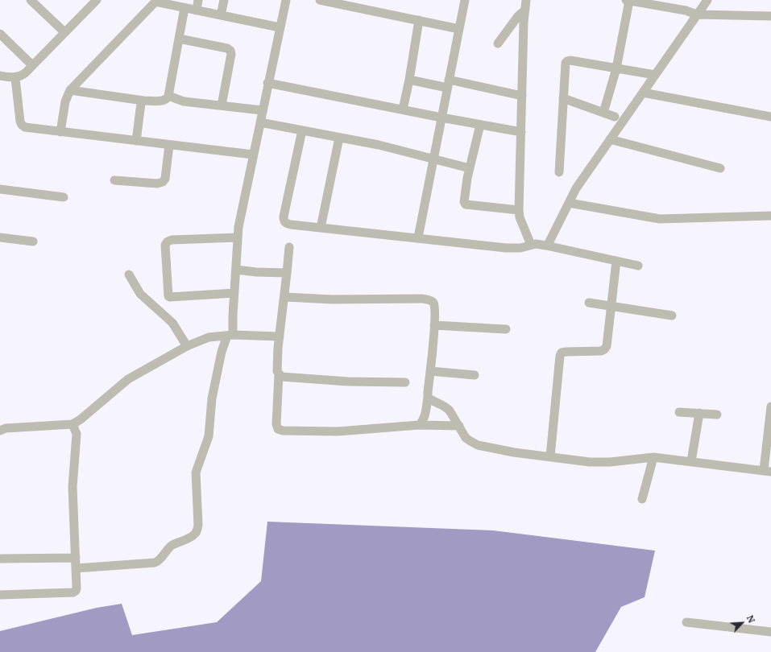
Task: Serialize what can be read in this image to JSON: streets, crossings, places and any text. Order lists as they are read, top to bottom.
{
  "north": "top right"
}
